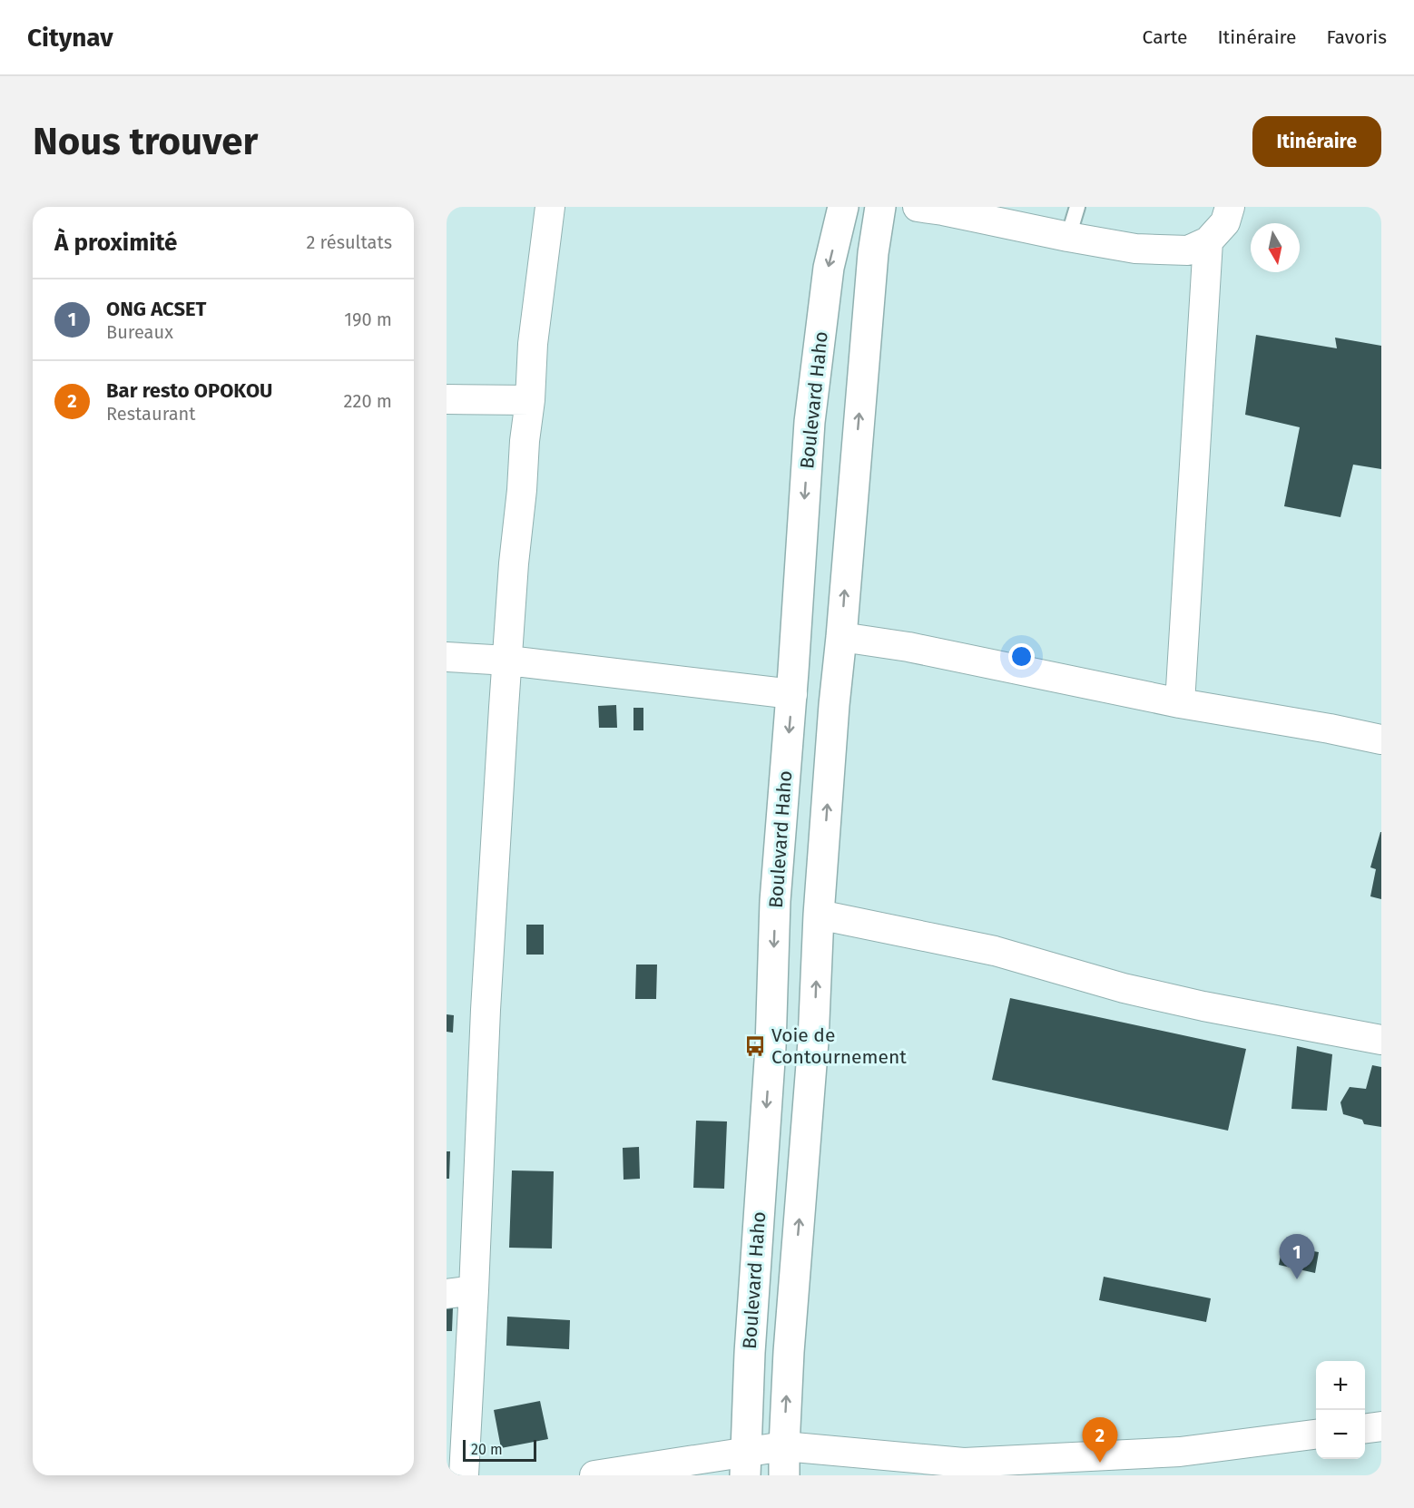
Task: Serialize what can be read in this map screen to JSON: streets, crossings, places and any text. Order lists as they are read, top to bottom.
{
  "streets": {
    "main road": ["Boulevard Haho"]
  },
  "places": {
    "bus stop": ["Voie de Contournement"]
  },
  "scale_bar": "20 m",
  "north": "bottom",
  "page": {
    "header": "Citynav",
    "nav": ["Carte", "Itinéraire", "Favoris"],
    "buttons": "Itinéraire",
    "title": "Nous trouver",
    "heading": ["À proximité", "2 résultats"],
    "list": [
      {
        "mark": "1",
        "name": "ONG ACSET",
        "note": "Bureaux",
        "value": "190 m"
      },
      {
        "mark": "2",
        "name": "Bar resto OPOKOU",
        "note": "Restaurant",
        "value": "220 m"
      }
    ],
    "pins": ["1", "2"],
    "map_buttons": ["+", "−"],
    "scale": "20 m"
  }
}
